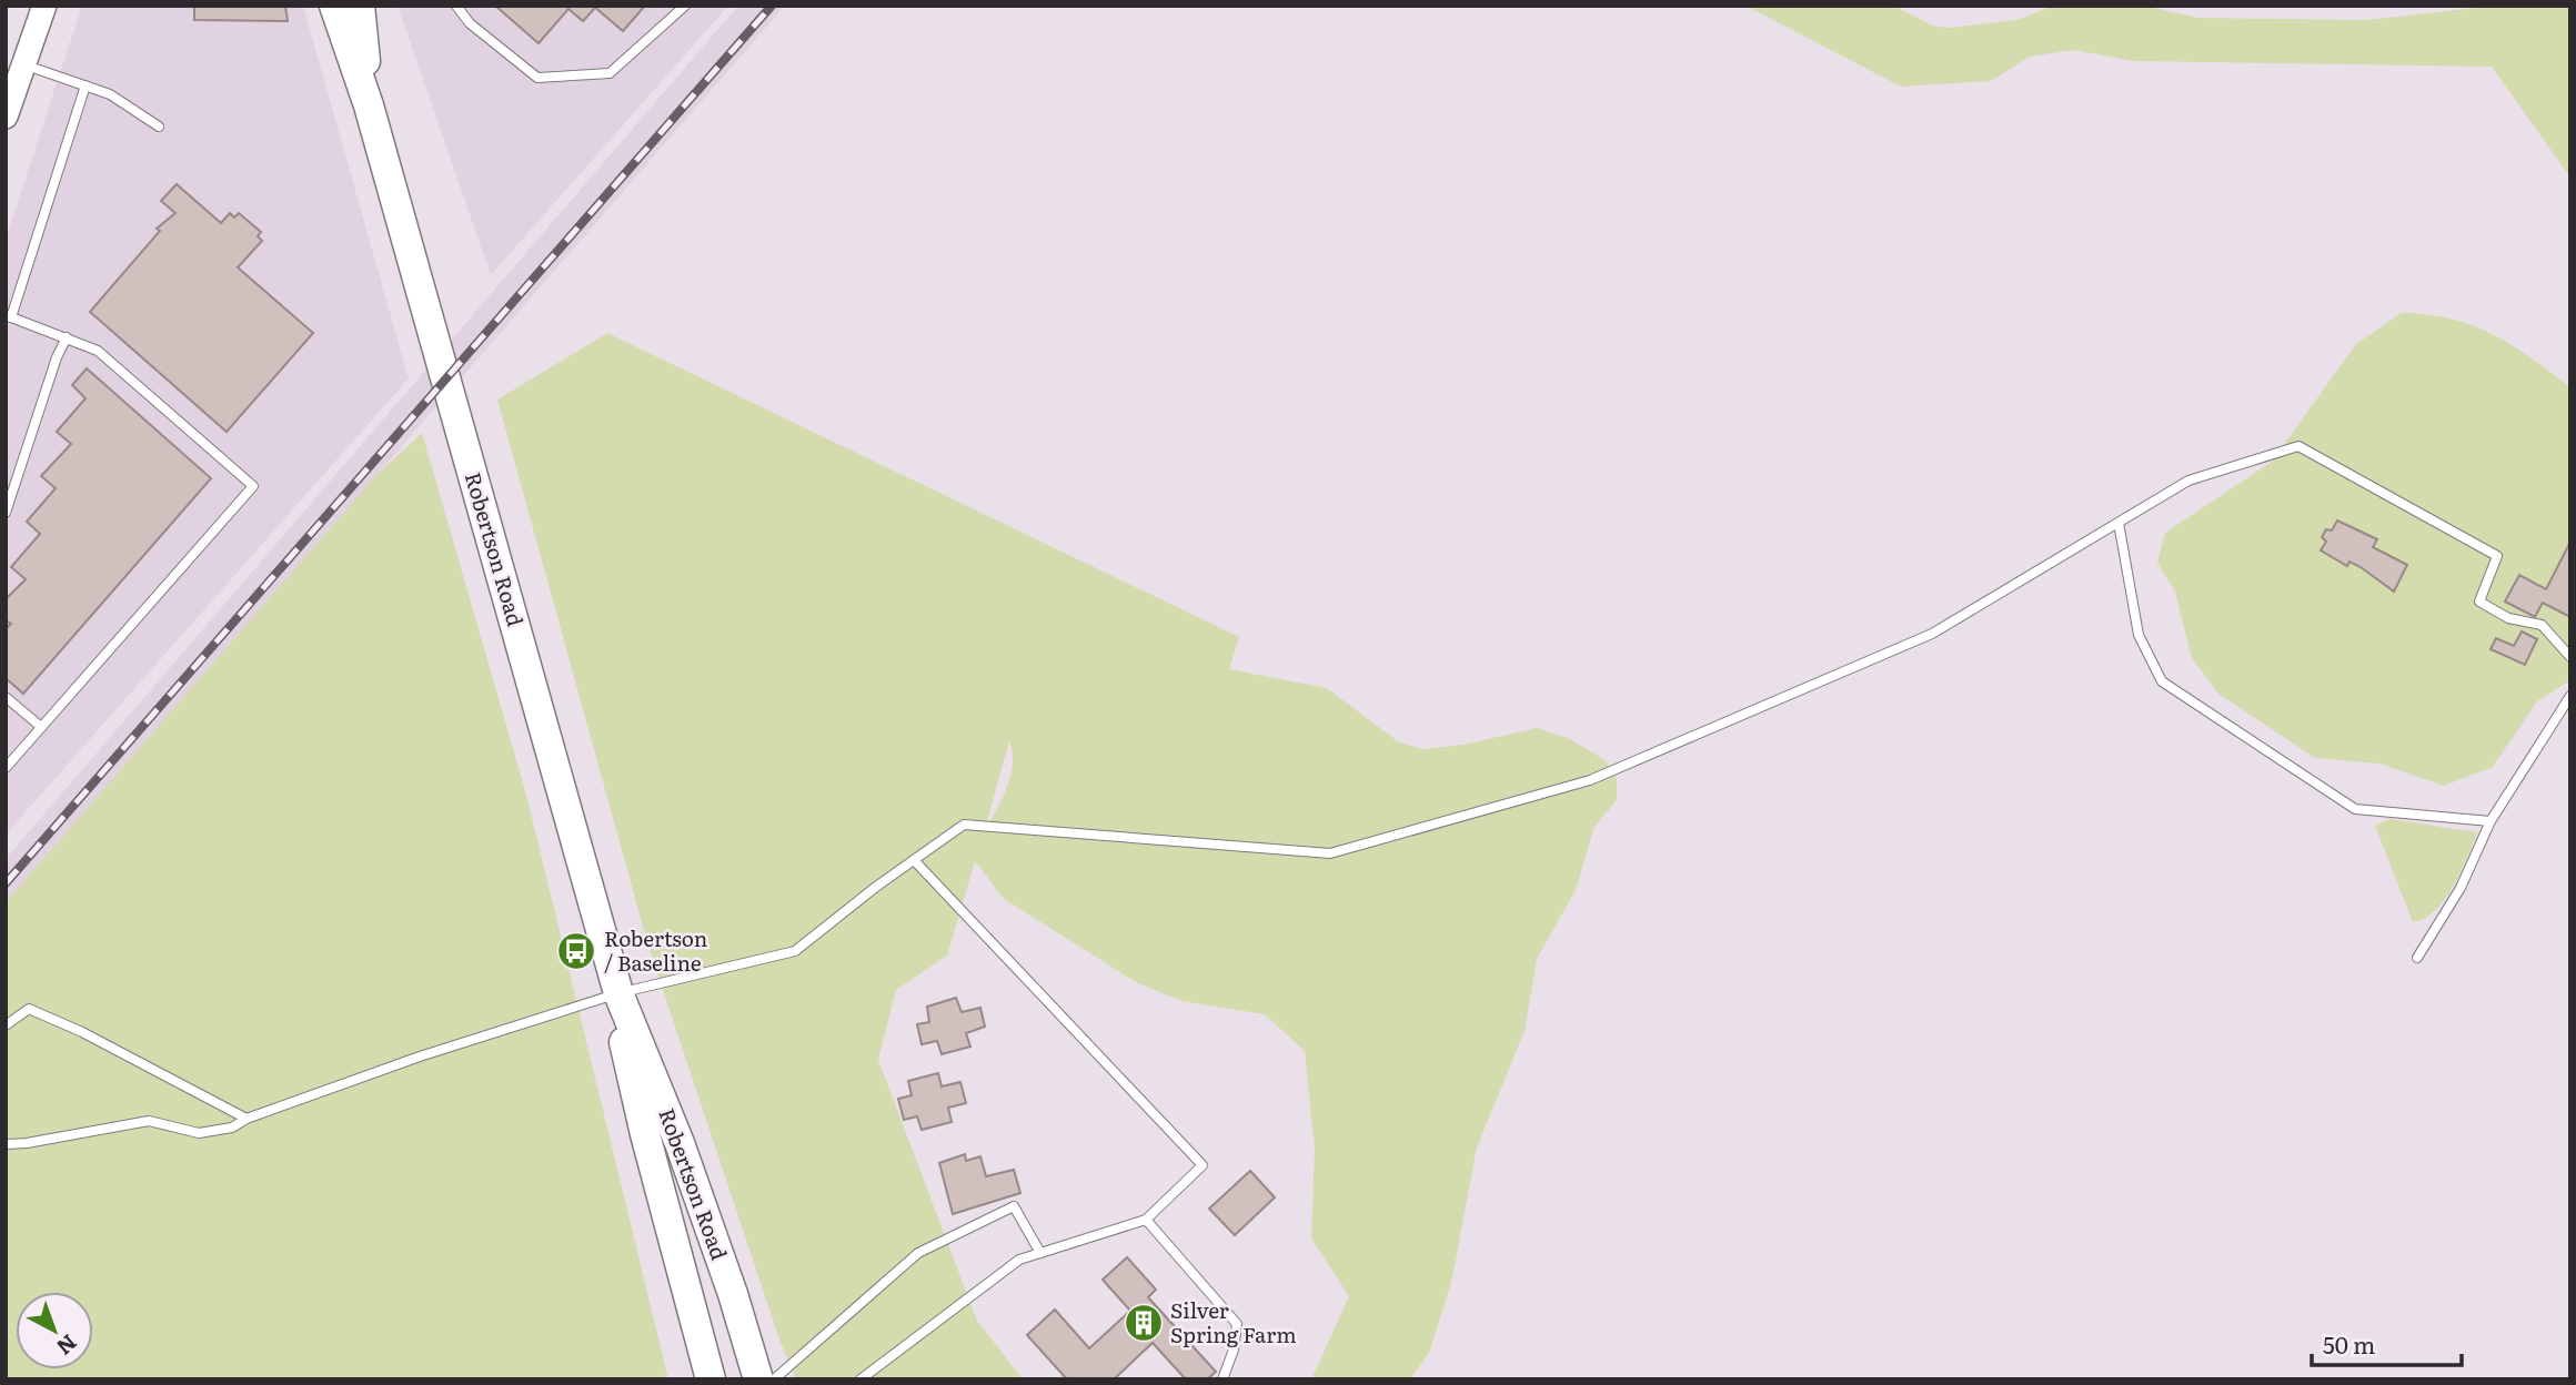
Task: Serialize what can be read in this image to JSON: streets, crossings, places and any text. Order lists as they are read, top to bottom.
{
  "streets": {
    "main road": ["Robertson Road"]
  },
  "places": {
    "bus stop": ["Robertson / Baseline"],
    "building": ["Silver Spring Farm"]
  },
  "scale_bar": "50 m",
  "north": "bottom right"
}
